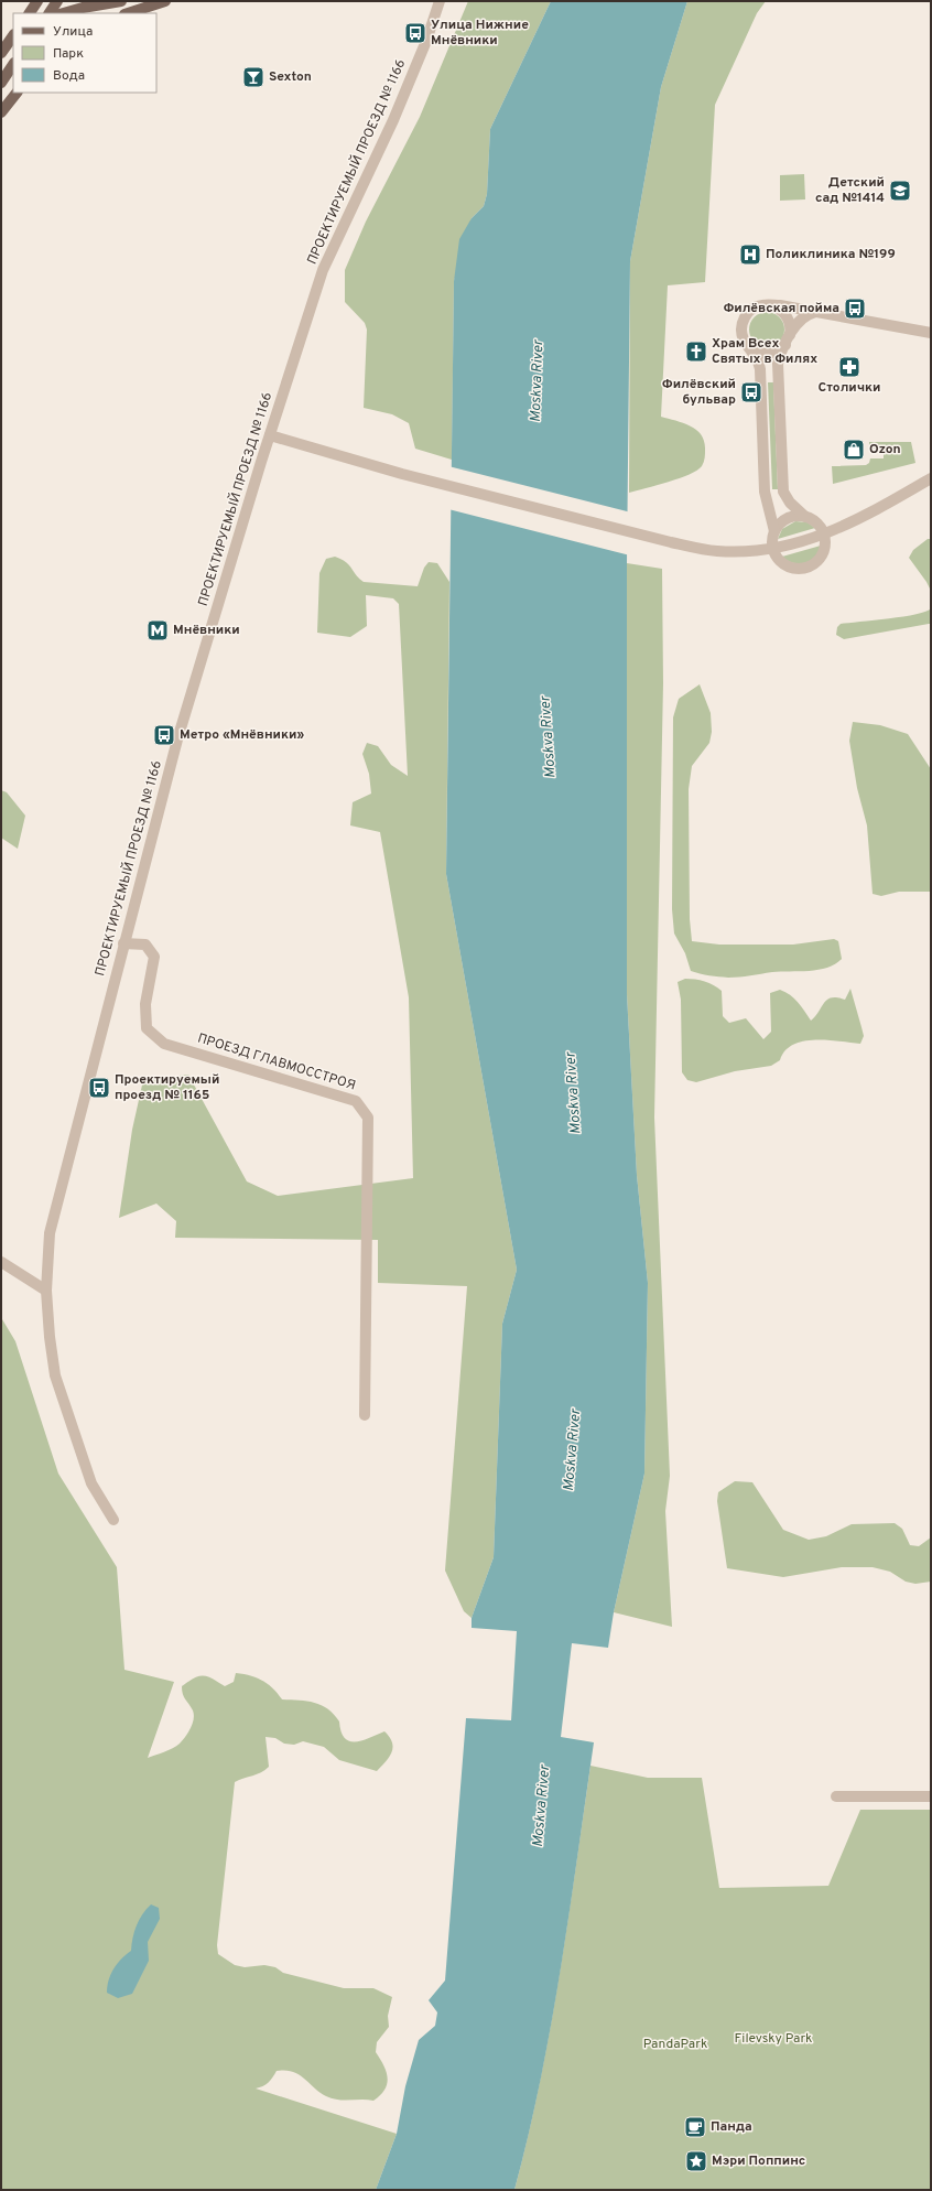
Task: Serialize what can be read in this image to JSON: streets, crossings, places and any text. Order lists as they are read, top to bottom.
{
  "streets": {
    "street": ["ПРОЕКТИРУЕМЫЙ ПРОЕЗД № 1166", "ПРОЕЗД ГЛАВМОССТРОЯ"]
  },
  "crossings": [
    ["ПРОЕКТИРУЕМЫЙ ПРОЕЗД № 1166", "ПРОЕЗД ГЛАВМОССТРОЯ"]
  ],
  "water": ["Moskva River"],
  "parks": ["Filevsky Park", "PandaPark"],
  "places": {
    "bus stop": [
      "Улица Нижние Мнёвники",
      "Филёвская пойма",
      "Филёвский бульвар",
      "Метро «Мнёвники»",
      "Проектируемый проезд № 1165"
    ],
    "bar": ["Sexton"],
    "school or university": ["Детский сад №1414"],
    "hospital": ["Поликлиника №199"],
    "church": ["Храм Всех Святых в Филях"],
    "pharmacy": ["Столички"],
    "shop": ["Ozon"],
    "metro station": ["Мнёвники"],
    "cafe": ["Панда"],
    "place": ["Мэри Поппинс"]
  },
  "legend": ["Улица", "Парк", "Вода"]
}
